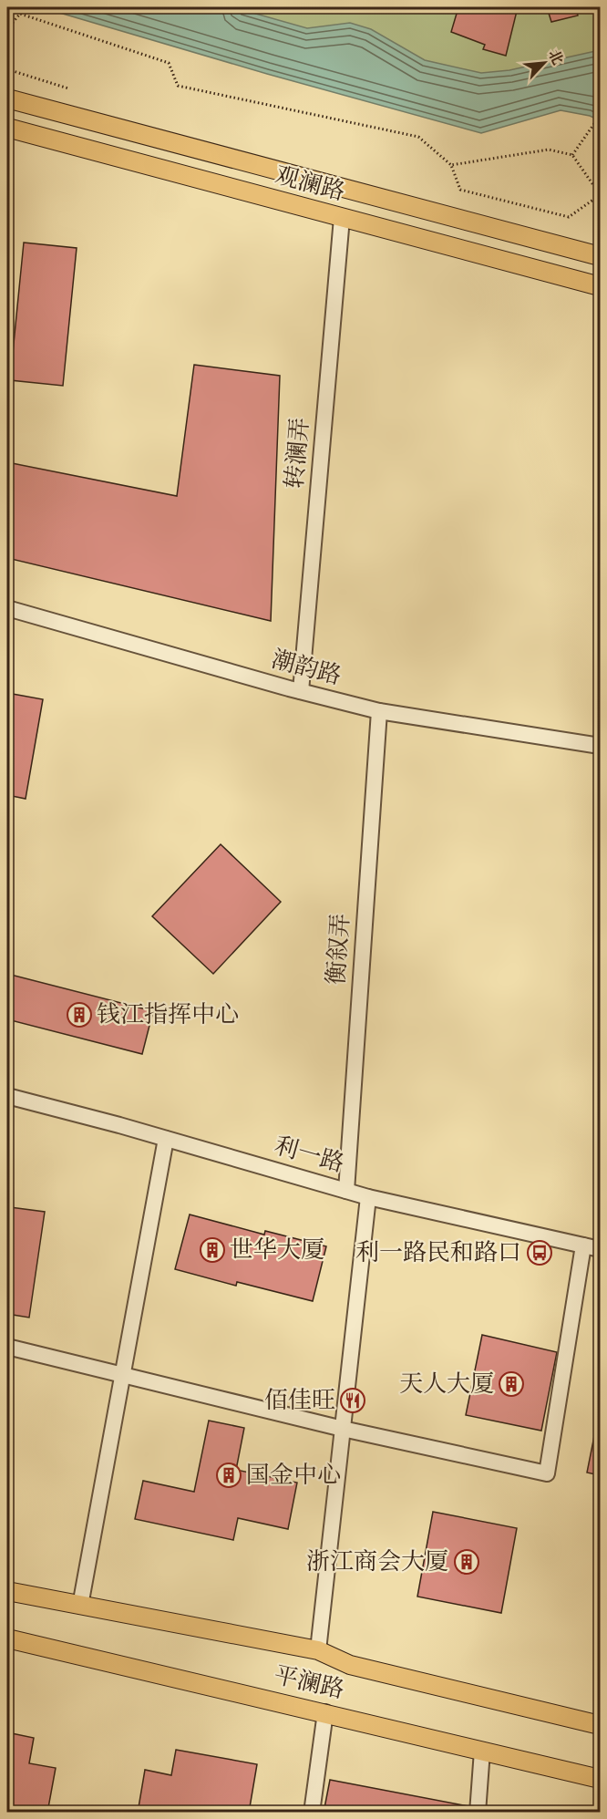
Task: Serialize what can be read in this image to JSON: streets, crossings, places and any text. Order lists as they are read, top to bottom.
{
  "streets": {
    "main road": ["观澜路", "平澜路"],
    "street": [
      "转澜弄",
      "潮韵路",
      "衡叙弄",
      "利一路"
    ]
  },
  "crossings": [
    ["观澜路", "转澜弄"],
    ["转澜弄", "潮韵路"],
    ["潮韵路", "衡叙弄"],
    ["衡叙弄", "利一路"]
  ],
  "places": {
    "building": [
      "钱江指挥中心",
      "世华大厦",
      "天人大厦",
      "国金中心",
      "浙江商会大厦"
    ],
    "bus stop": ["利一路民和路口"],
    "restaurant": ["佰佳旺"]
  },
  "north": "top right"
}
